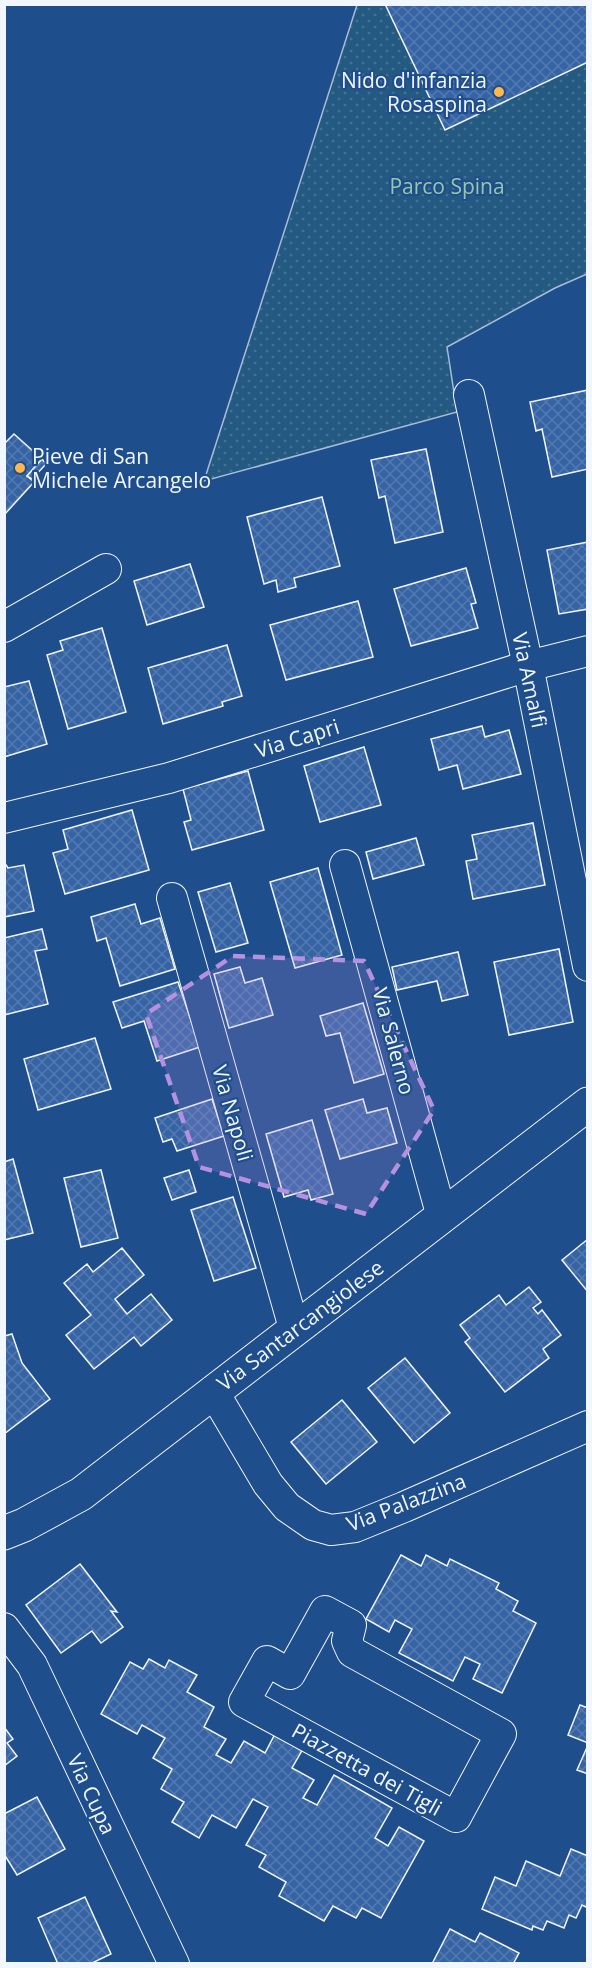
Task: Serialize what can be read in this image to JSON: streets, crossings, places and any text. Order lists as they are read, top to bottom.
{
  "streets": {
    "main road": ["Via Santarcangiolese"],
    "street": [
      "Via Amalfi",
      "Via Capri",
      "Via Salerno",
      "Via Napoli",
      "Via Palazzina",
      "Piazzetta dei Tigli",
      "Via Cupa"
    ]
  },
  "crossings": [
    ["Via Amalfi", "Via Capri"],
    ["Via Salerno", "Via Santarcangiolese"],
    ["Via Napoli", "Via Santarcangiolese"],
    ["Via Santarcangiolese", "Via Palazzina"]
  ],
  "parks": ["Parco Spina"],
  "places": ["Nido d'infanzia Rosaspina", "Pieve di San Michele Arcangelo"]
}
